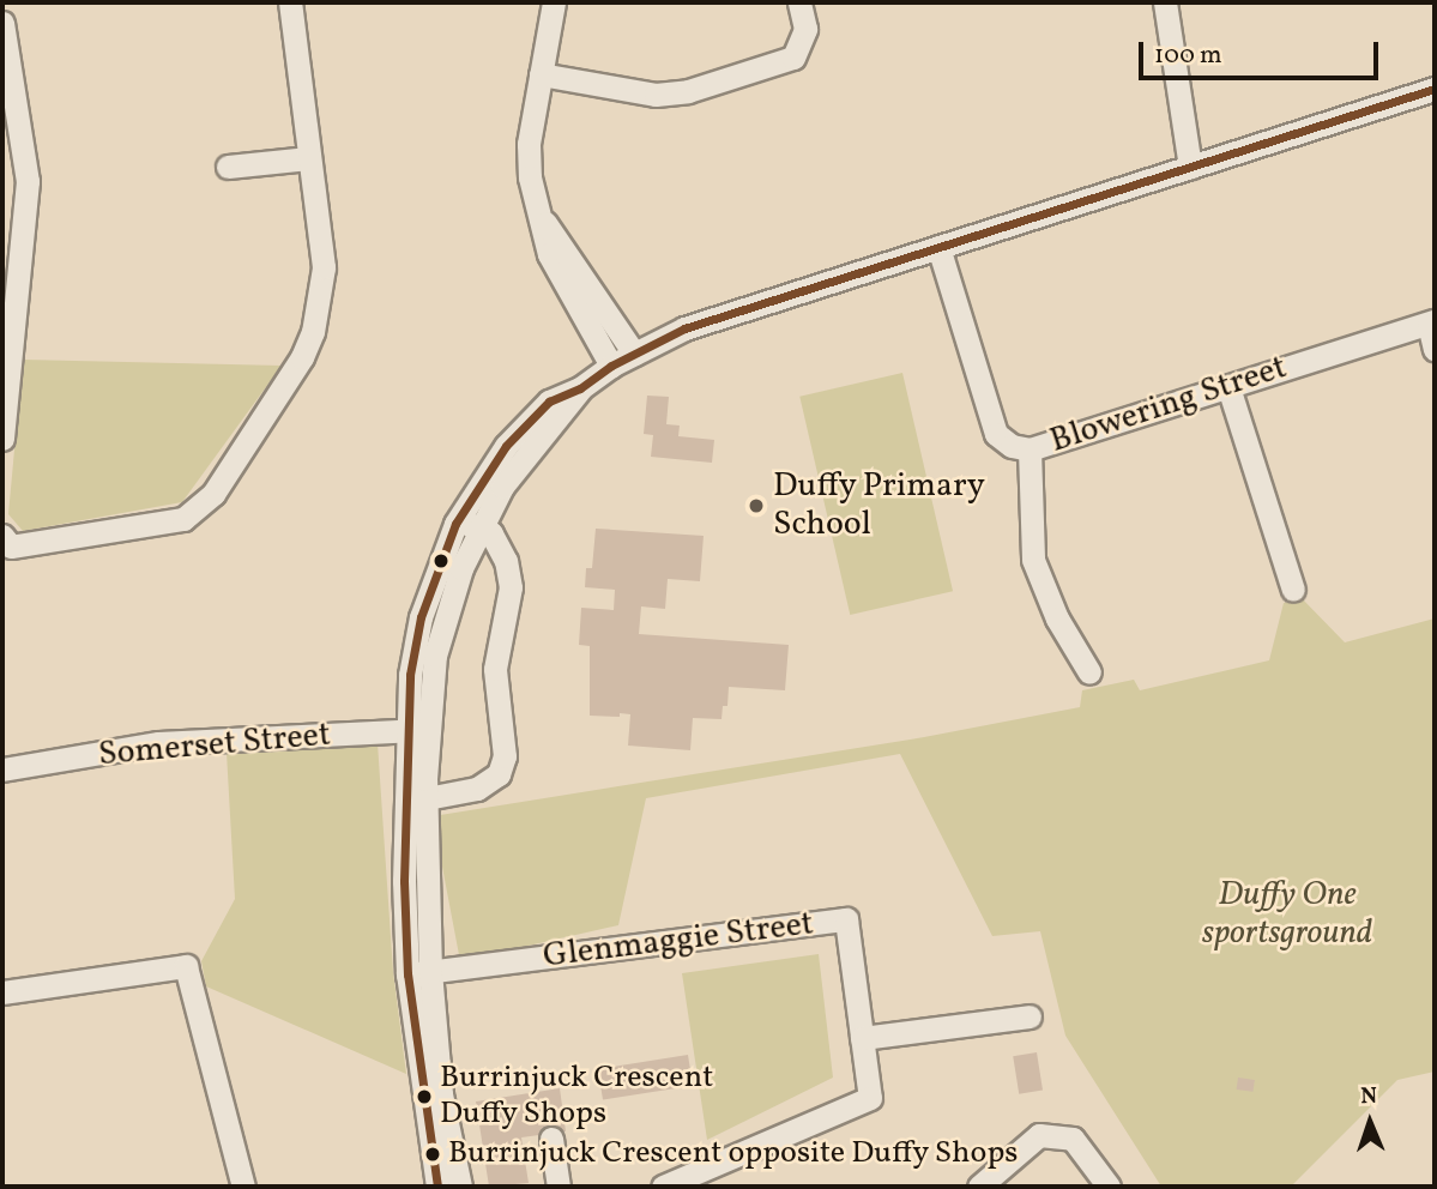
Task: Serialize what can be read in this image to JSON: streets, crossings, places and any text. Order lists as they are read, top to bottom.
{
  "streets": {
    "street": ["Blowering Street", "Somerset Street", "Glenmaggie Street"]
  },
  "parks": ["Duffy One sportsground"],
  "places": ["Duffy Primary School", "Burrinjuck Crescent Duffy Shops", "Burrinjuck Crescent opposite Duffy Shops"],
  "scale_bar": "100 m",
  "north": "top"
}
